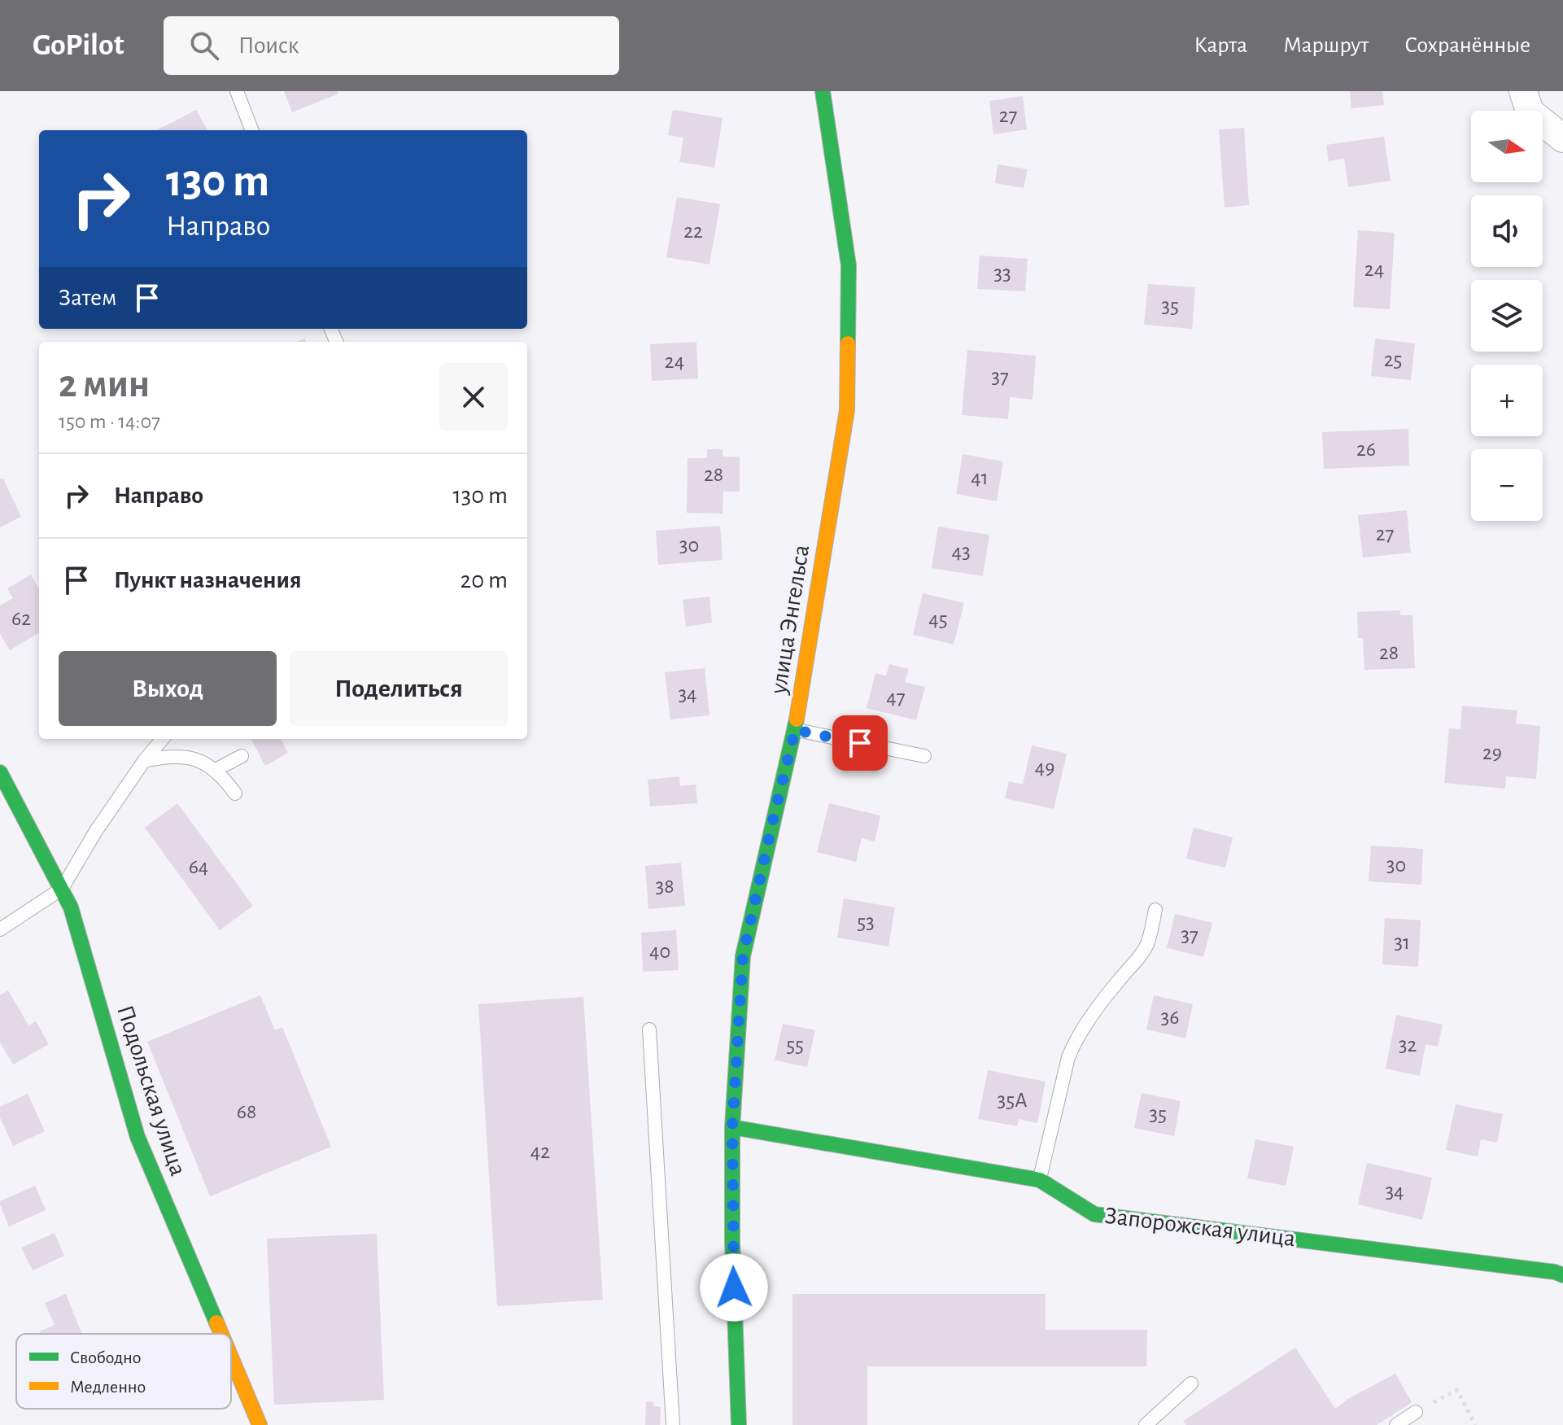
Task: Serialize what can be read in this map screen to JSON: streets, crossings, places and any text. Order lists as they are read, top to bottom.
{
  "streets": {
    "street": ["улица Энгельса", "Подольская улица", "Запорожская улица"]
  },
  "crossings": [
    ["улица Энгельса", "Запорожская улица"]
  ],
  "house_numbers": [
    "27",
    "22",
    "24",
    "33",
    "35",
    "25",
    "24",
    "37",
    "26",
    "28",
    "41",
    "27",
    "30",
    "43",
    "62",
    "45",
    "28",
    "34",
    "47",
    "29",
    "49",
    "30",
    "64",
    "38",
    "53",
    "37",
    "31",
    "40",
    "36",
    "55",
    "32",
    "35А",
    "68",
    "35",
    "42",
    "34"
  ],
  "legend": ["Свободно", "Медленно"],
  "north": "right",
  "page": {
    "header": "GoPilot",
    "search": "Поиск",
    "nav": ["Карта", "Маршрут", "Сохранённые"],
    "map_buttons": ["+", "−"],
    "turn": ["130 m", "Направо"],
    "then": "Затем",
    "heading": ["2 мин", "150 m · 14:07"],
    "list": [
      {
        "name": "Направо",
        "value": "130 m"
      },
      {
        "name": "Пункт назначения",
        "value": "20 m"
      }
    ],
    "buttons": ["Выход", "Поделиться"]
  }
}
